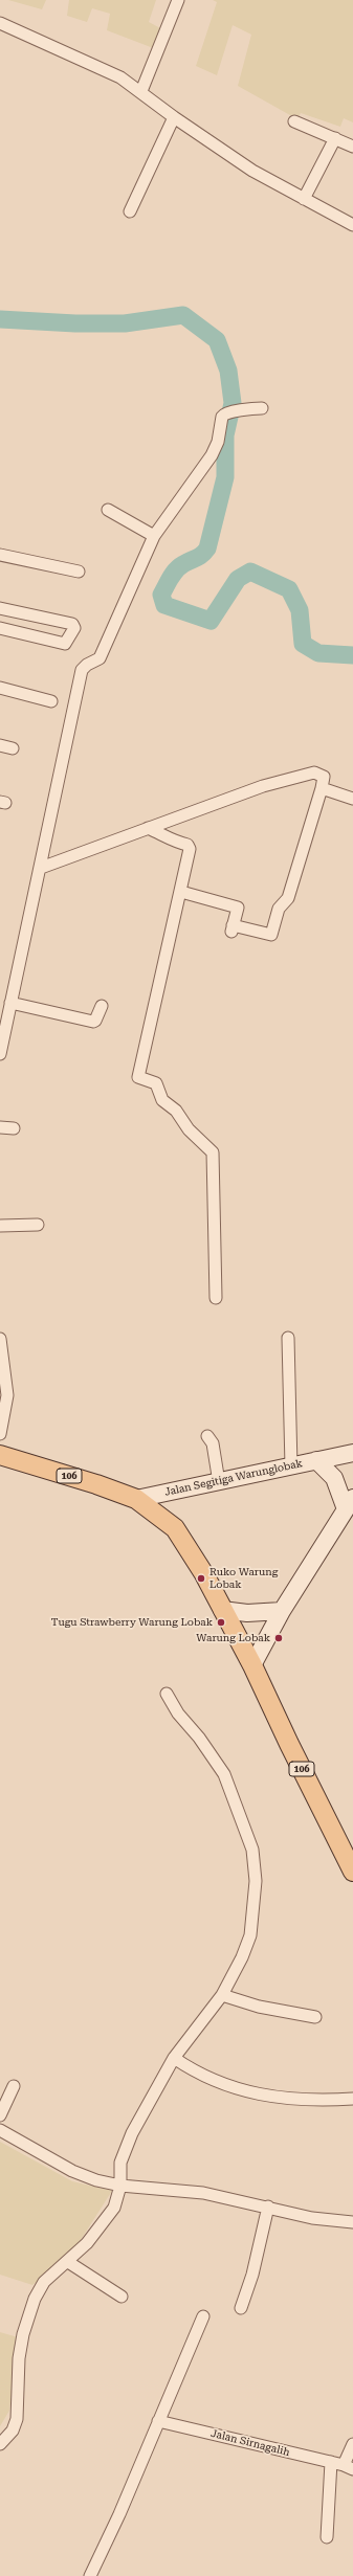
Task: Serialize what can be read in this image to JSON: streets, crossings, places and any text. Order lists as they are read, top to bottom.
{
  "streets": {
    "main road": ["106", "Jalan Segitiga Warunglobak"],
    "street": ["Jalan Sirnagalih"]
  },
  "crossings": [
    ["106", "Jalan Segitiga Warunglobak"]
  ],
  "places": ["Ruko Warung Lobak", "Tugu Strawberry Warung Lobak", "Warung Lobak"]
}
